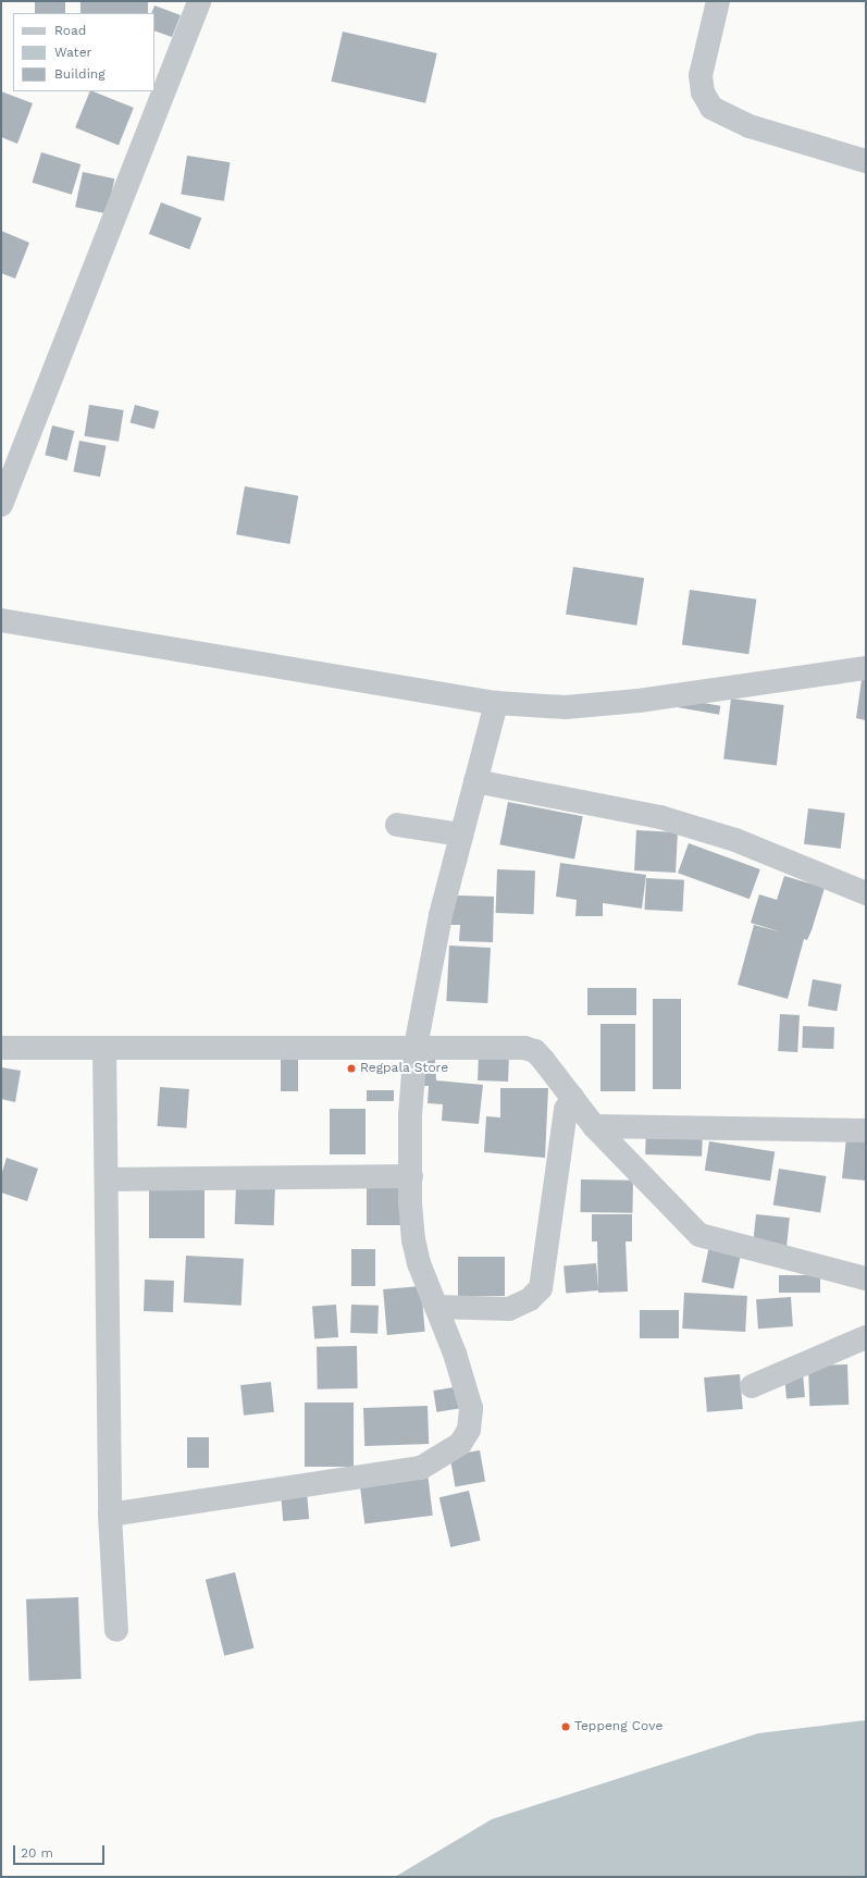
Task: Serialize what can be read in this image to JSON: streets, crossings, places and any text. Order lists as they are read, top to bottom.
{
  "places": ["Regpala Store", "Teppeng Cove"],
  "legend": ["Road", "Water", "Building"],
  "scale_bar": "20 m"
}
